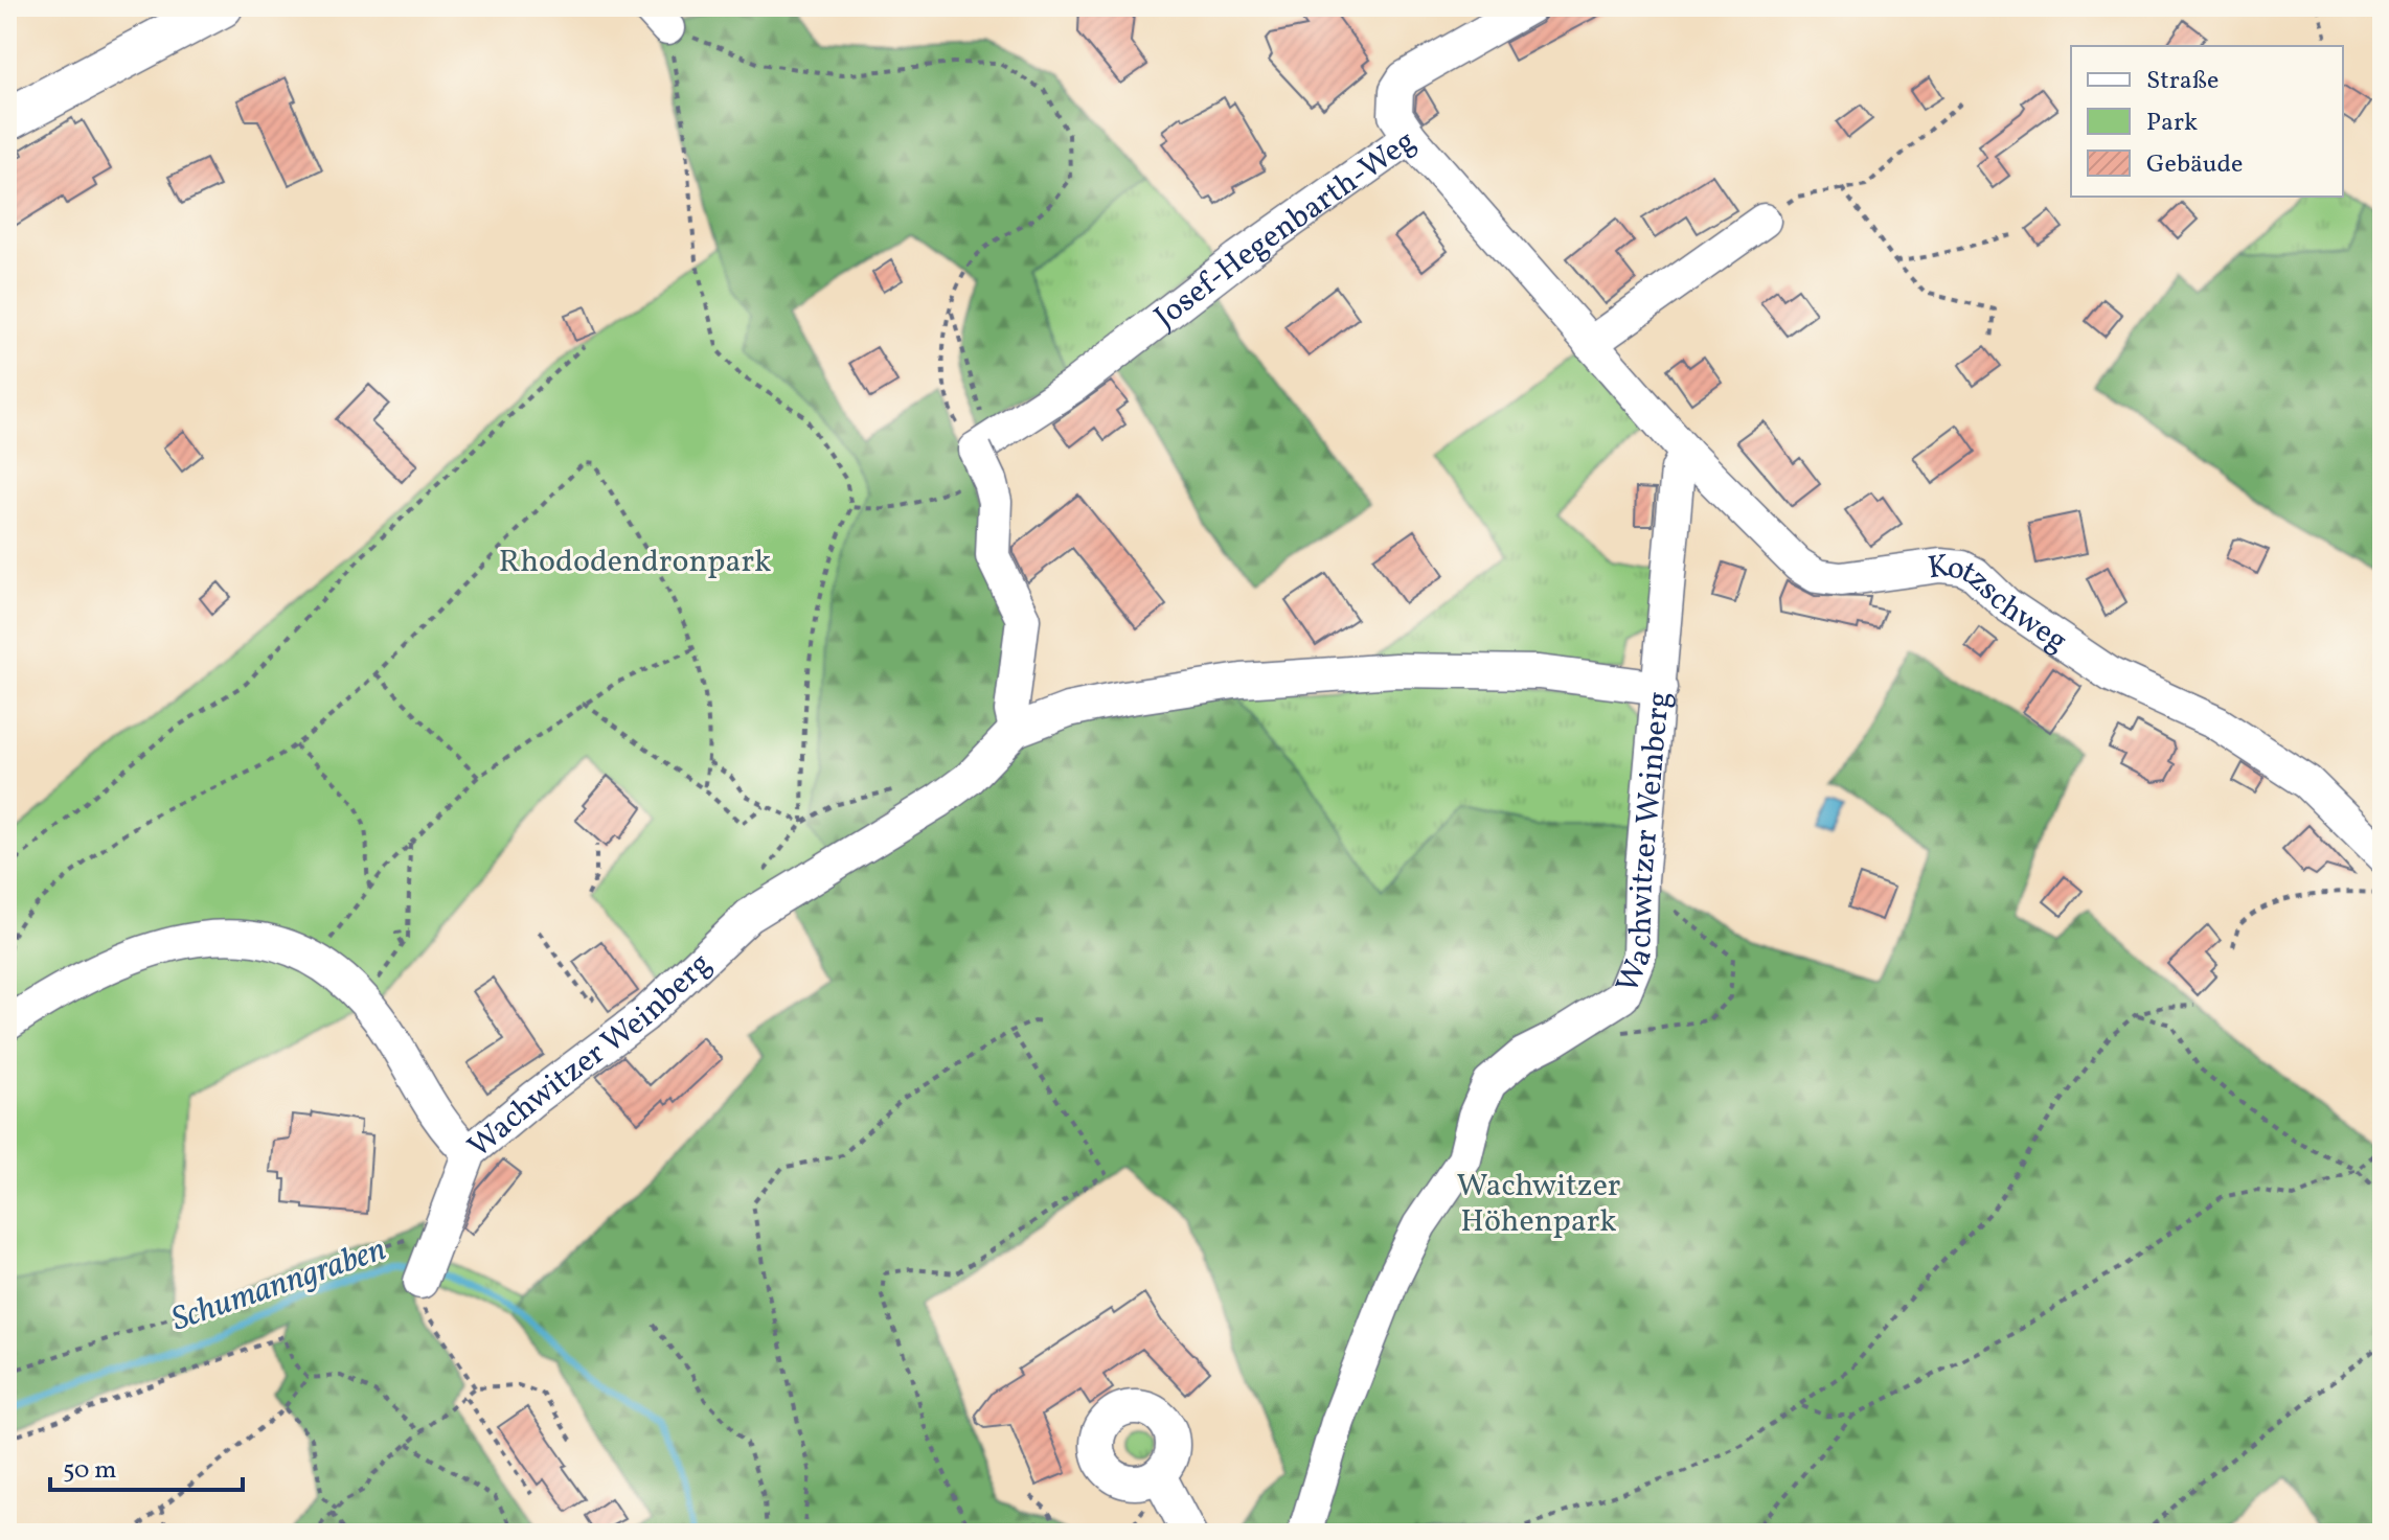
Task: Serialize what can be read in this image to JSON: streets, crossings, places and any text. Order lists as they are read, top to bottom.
{
  "streets": {
    "street": ["Josef-Hegenbarth-Weg", "Kotzschweg", "Wachwitzer Weinberg"]
  },
  "crossings": [
    ["Josef-Hegenbarth-Weg", "Kotzschweg"]
  ],
  "water": ["Schumanngraben"],
  "parks": ["Rhododendronpark", "Wachwitzer Höhenpark"],
  "legend": ["Straße", "Park", "Gebäude"],
  "scale_bar": "50 m"
}
